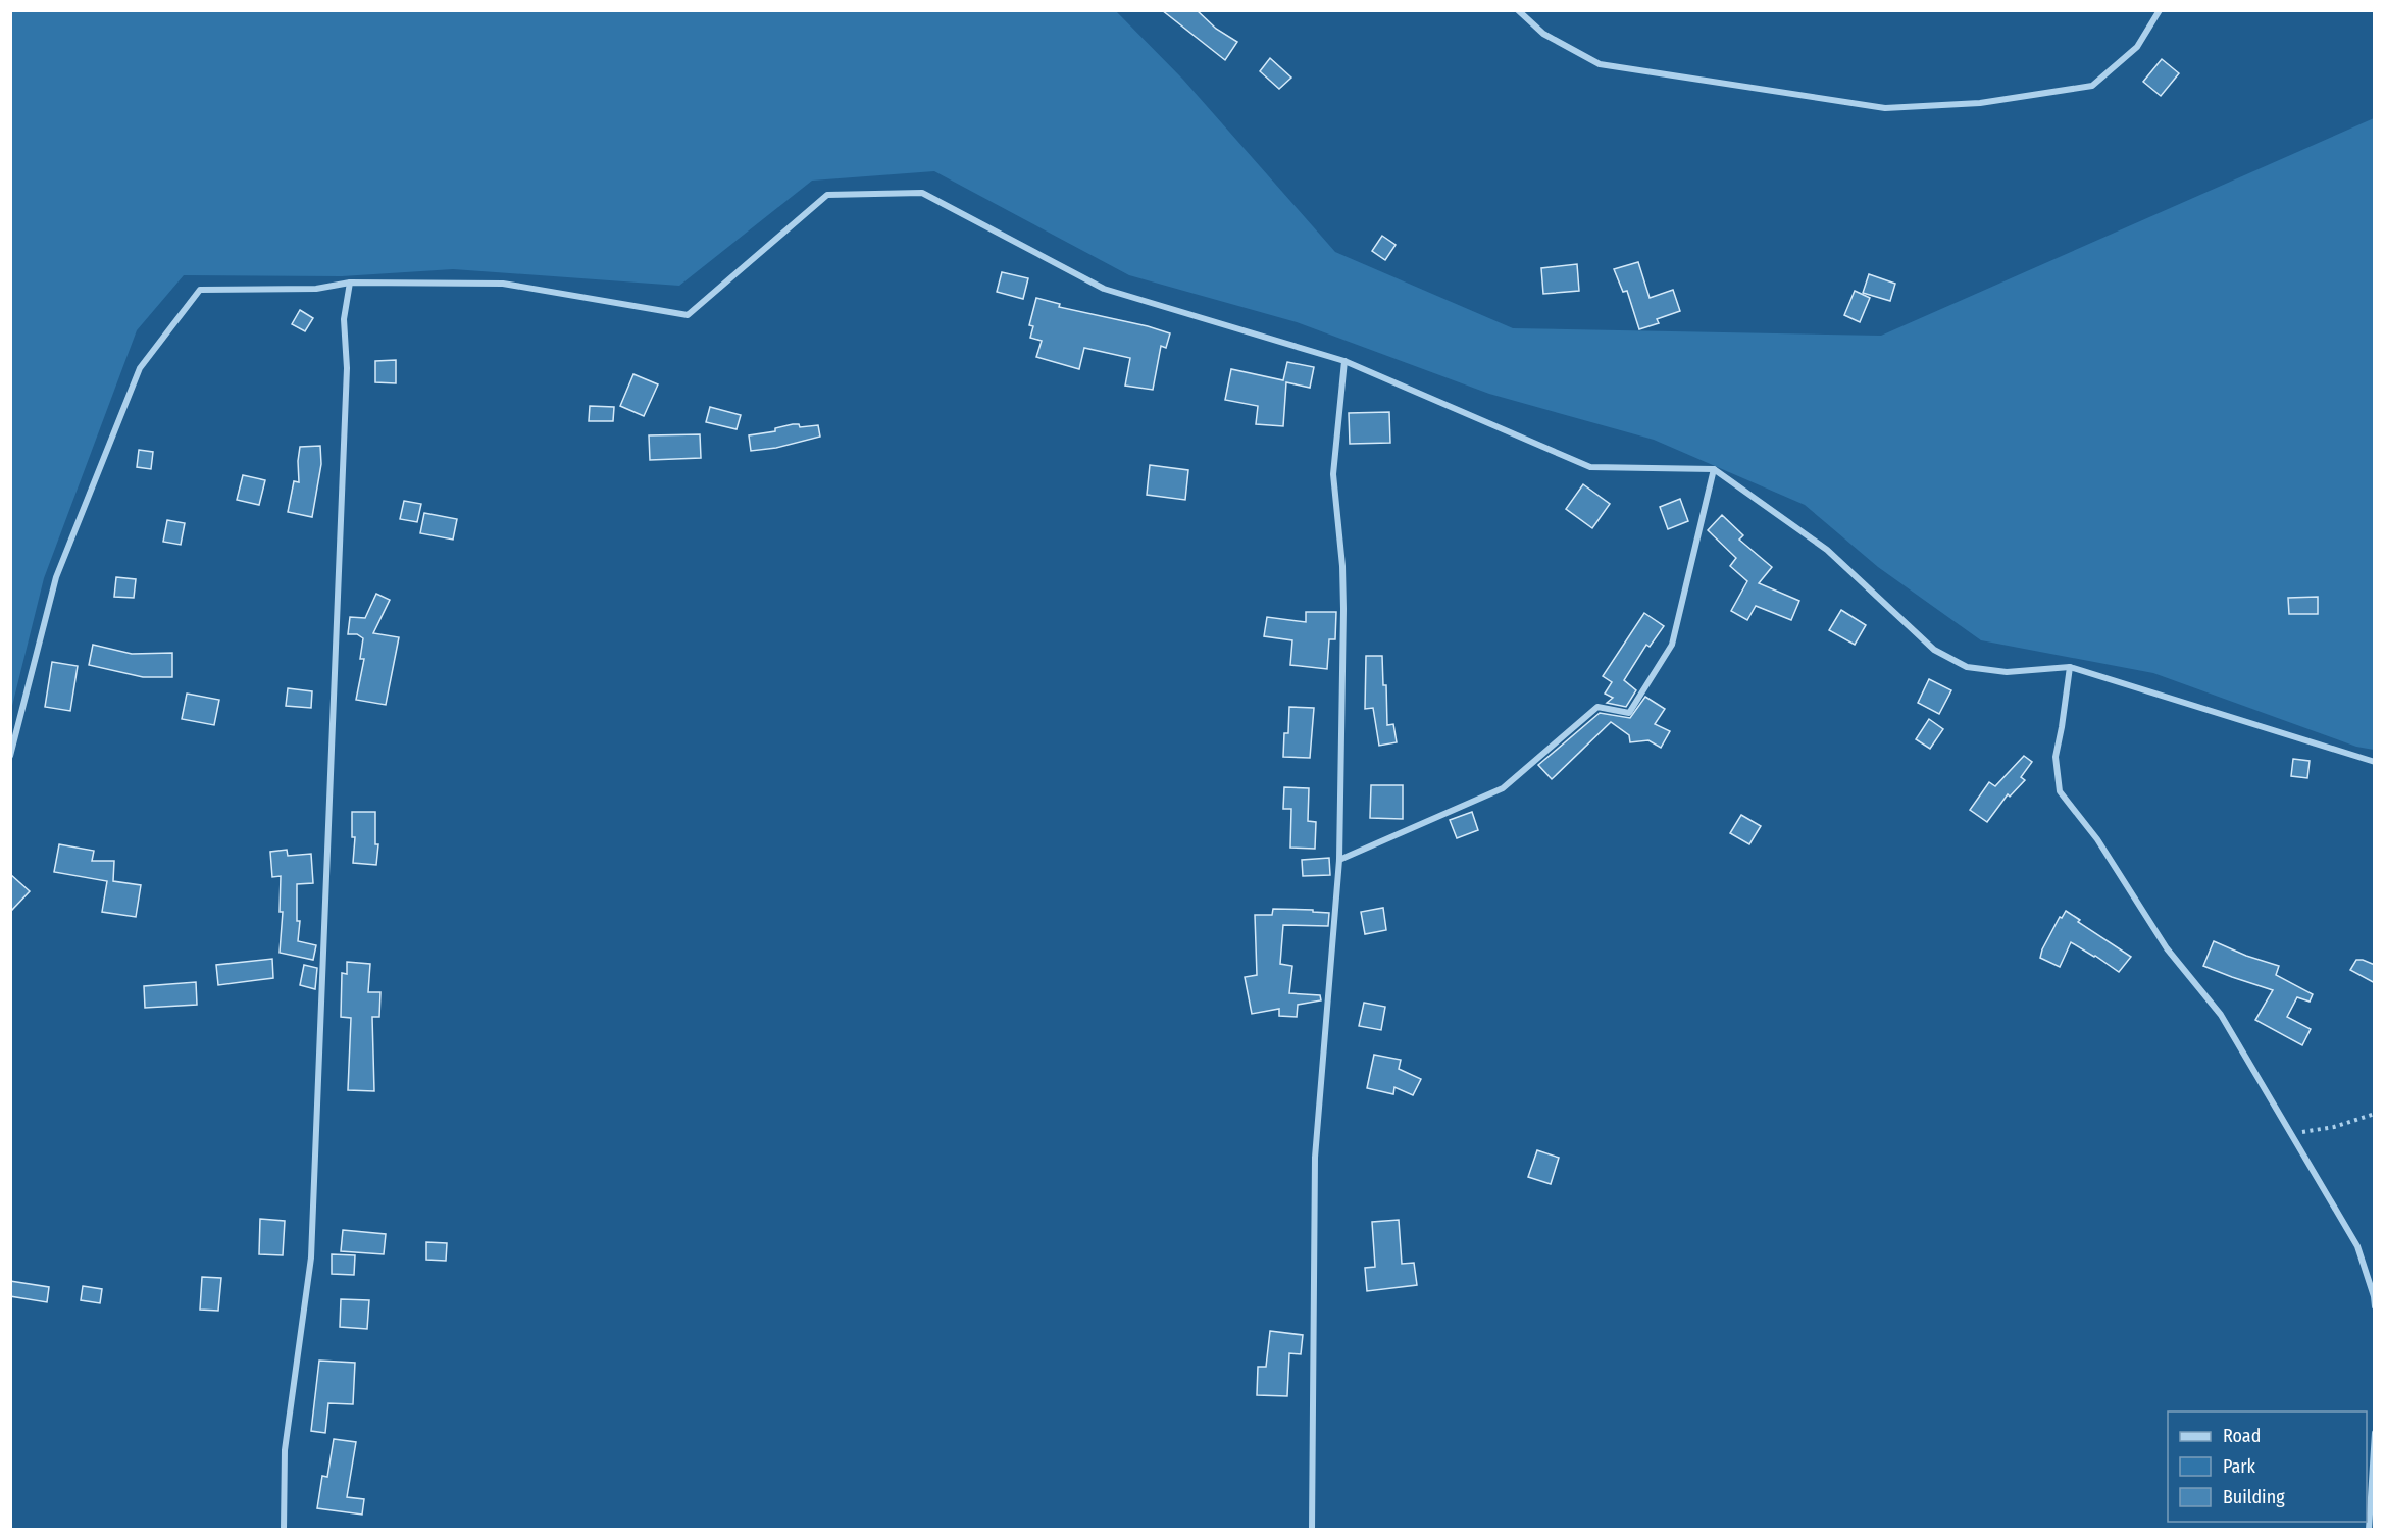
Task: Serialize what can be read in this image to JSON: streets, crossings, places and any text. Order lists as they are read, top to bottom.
{
  "legend": ["Road", "Park", "Building"]
}
